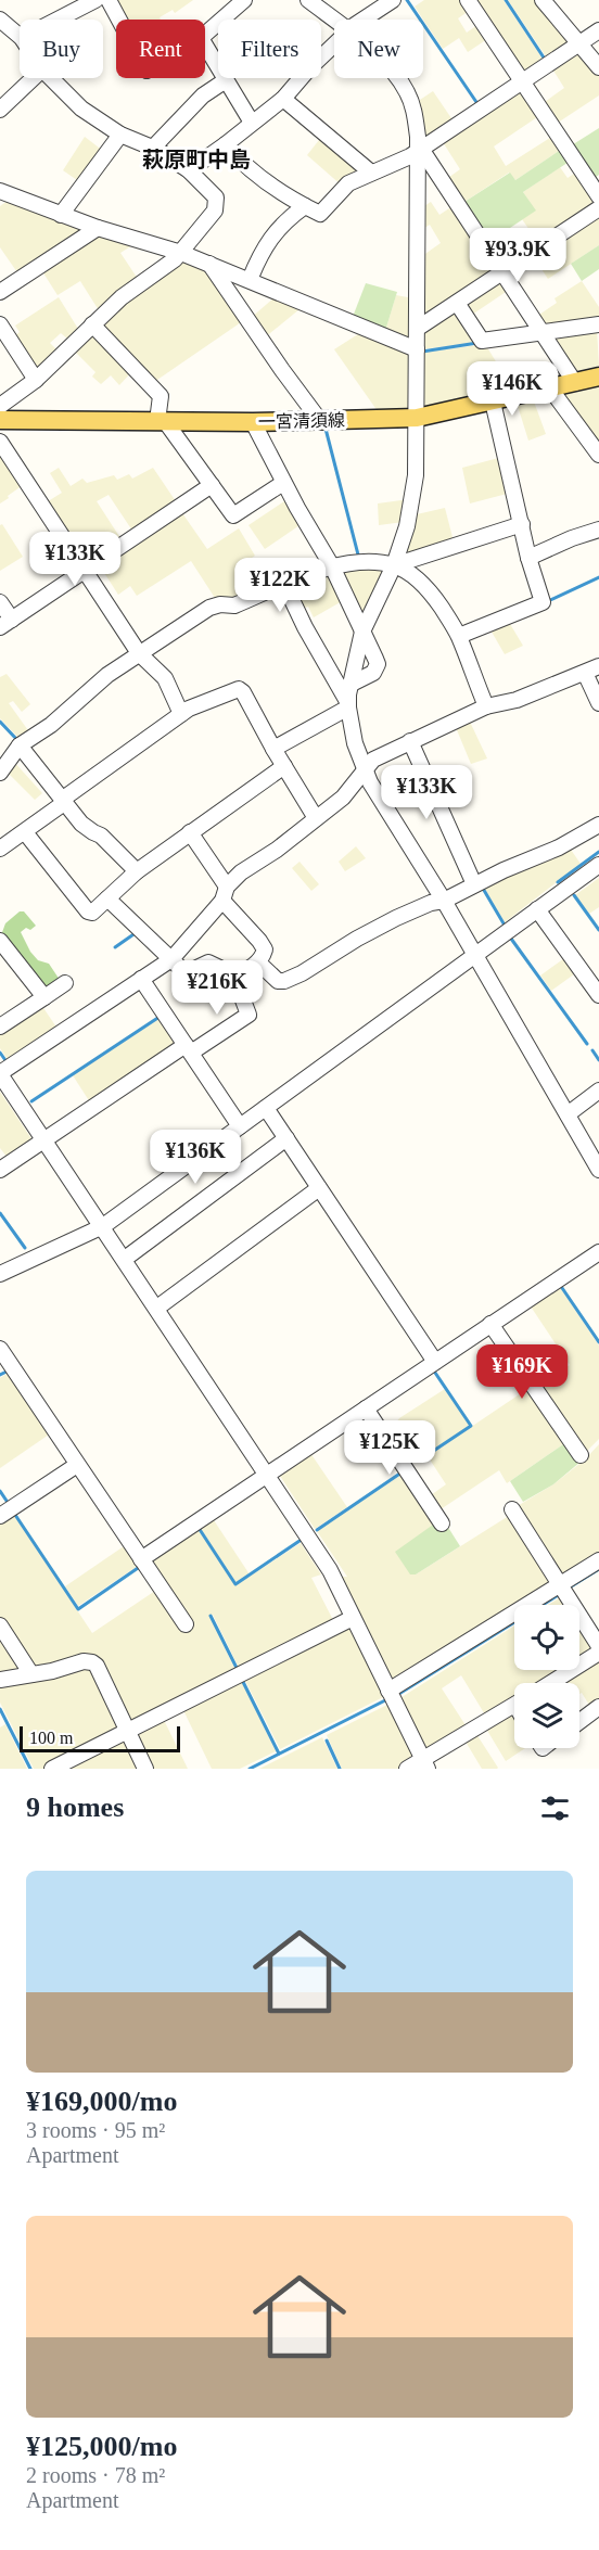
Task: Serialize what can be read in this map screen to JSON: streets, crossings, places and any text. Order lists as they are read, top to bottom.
{
  "streets": {
    "main road": ["一宮清須線"]
  },
  "districts": ["萩原町中島"],
  "scale_bar": "100 m",
  "page": {
    "chip": [
      "Buy",
      "Rent",
      "Filters",
      "New"
    ],
    "price": [
      "¥93.9K",
      "¥146K",
      "¥133K",
      "¥122K",
      "¥133K",
      "¥216K",
      "¥136K",
      "¥169K",
      "¥125K"
    ],
    "scale": "100 m",
    "heading": "9 homes",
    "list": [
      {
        "name": "¥169,000/mo",
        "note": "3 rooms · 95 m² · Apartment"
      },
      {
        "name": "¥125,000/mo",
        "note": "2 rooms · 78 m² · Apartment"
      }
    ]
  }
}
